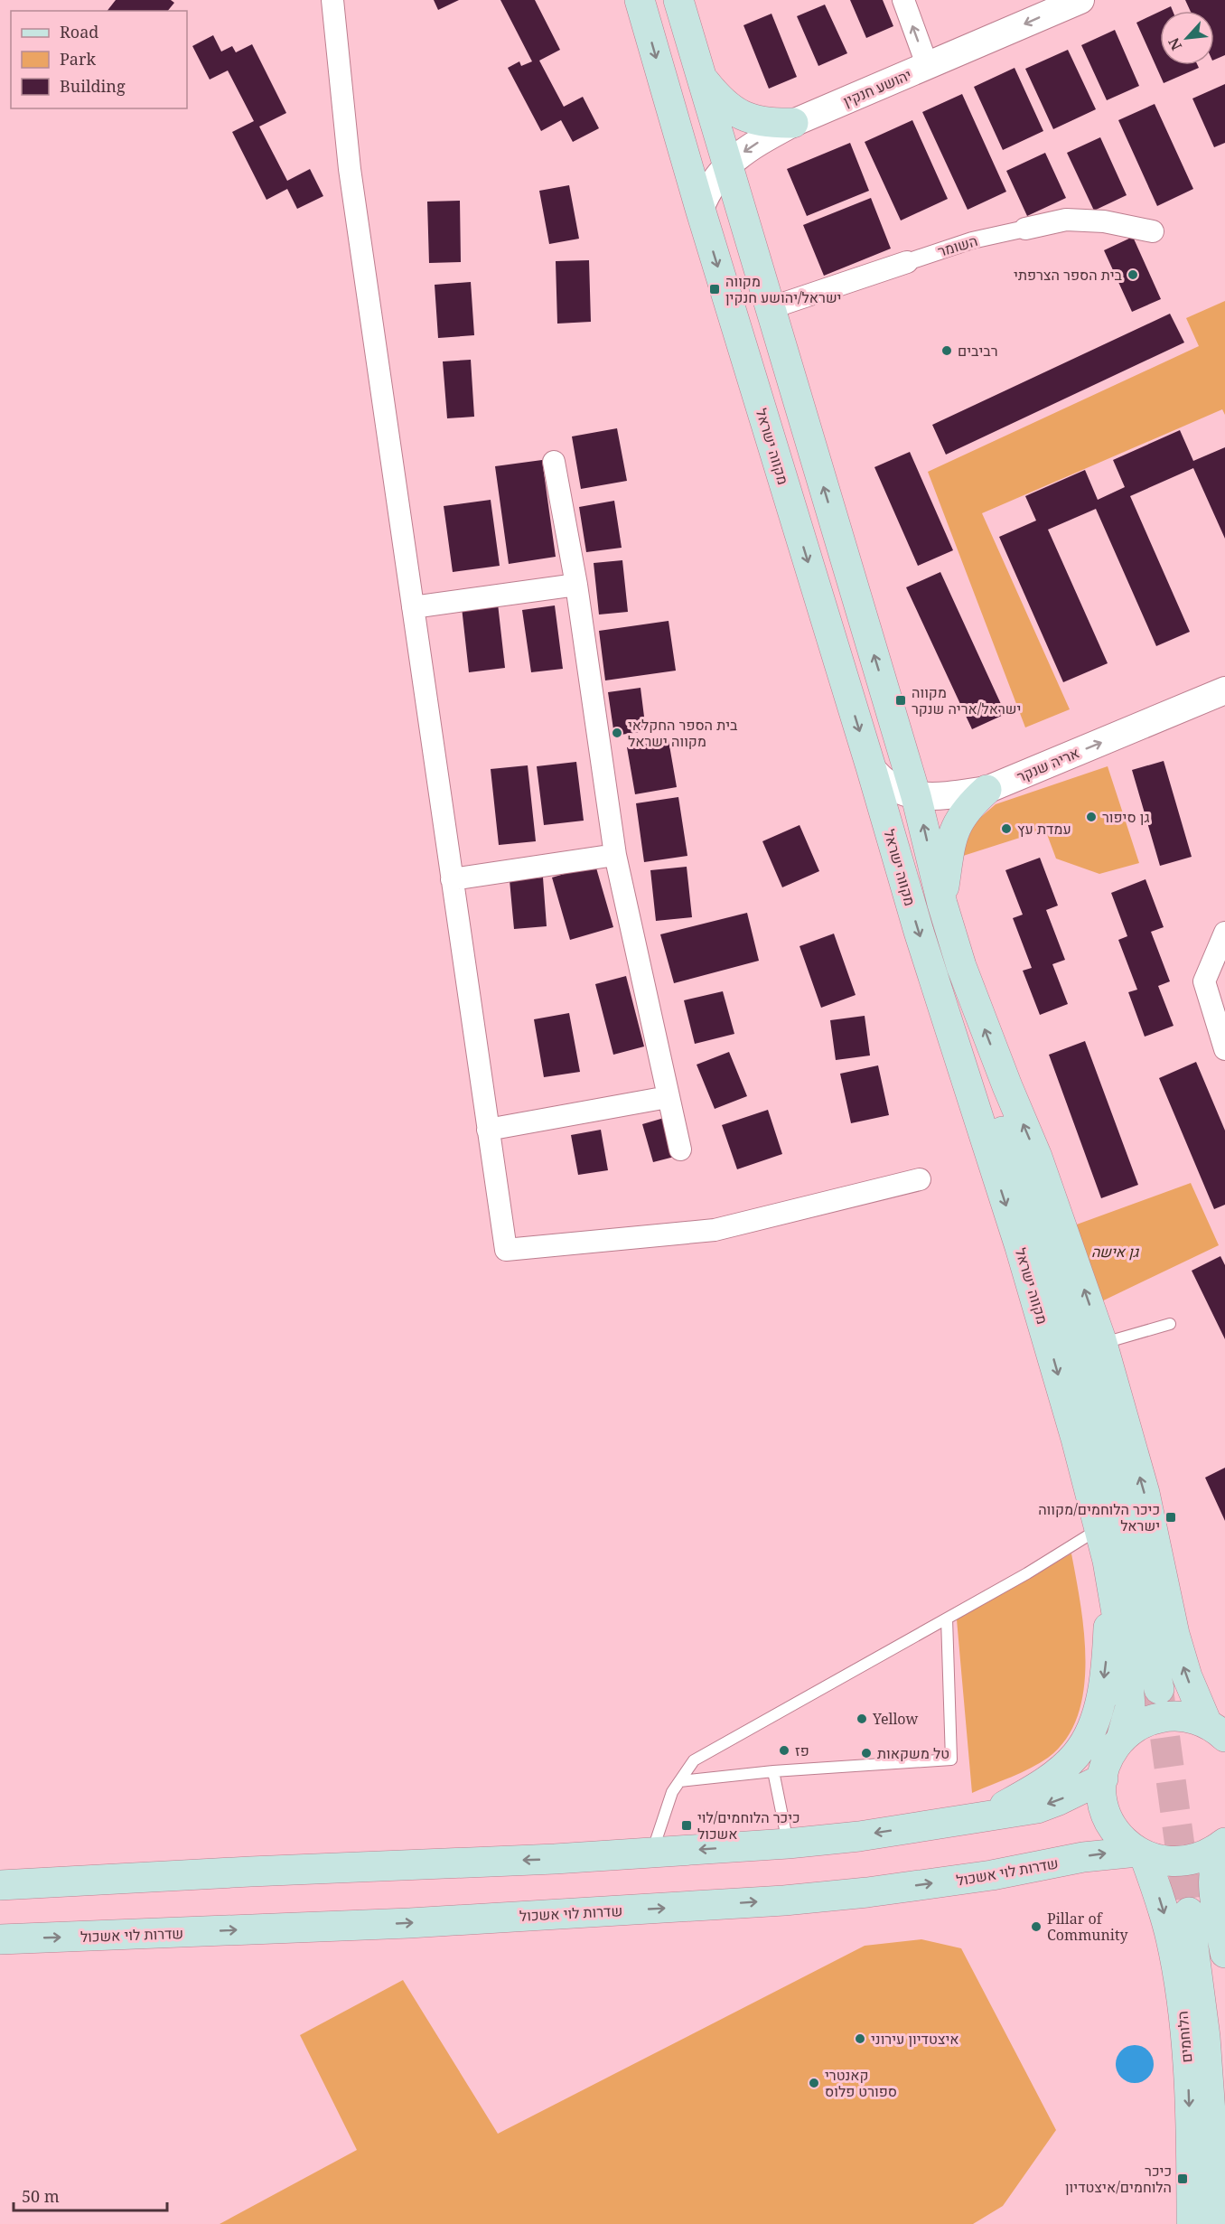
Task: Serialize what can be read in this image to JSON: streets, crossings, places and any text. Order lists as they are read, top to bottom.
{
  "streets": {
    "main road": ["מקווה ישראל", "שדרות לוי אשכול", "הלוחמים"],
    "street": ["יהושע חנקין", "השומר", "אריה שנקר"]
  },
  "crossings": [
    ["יהושע חנקין", "מקווה ישראל"],
    ["השומר", "מקווה ישראל"],
    ["מקווה ישראל", "אריה שנקר"],
    ["שדרות לוי אשכול", "הלוחמים"]
  ],
  "one_way": ["יהושע חנקין", "אריה שנקר"],
  "parks": ["גן אישה"],
  "places": {
    "other": [
      "בית הספר הצרפתי",
      "רביבים",
      "בית הספר החקלאי מקווה ישראל",
      "גן סיפור",
      "עמדת עץ",
      "Yellow",
      "פז",
      "טל משקאות",
      "Pillar of Community",
      "איצטדיון עירוני",
      "קאנטרי ספורט פלוס"
    ],
    "transit": [
      "מקווה ישראל/יהושע חנקין",
      "מקווה ישראל/אריה שנקר",
      "כיכר הלוחמים/מקווה ישראל",
      "כיכר הלוחמים/לוי אשכול",
      "כיכר הלוחמים/איצטדיון"
    ]
  },
  "legend": ["Road", "Park", "Building"],
  "scale_bar": "50 m",
  "north": "bottom left"
}
